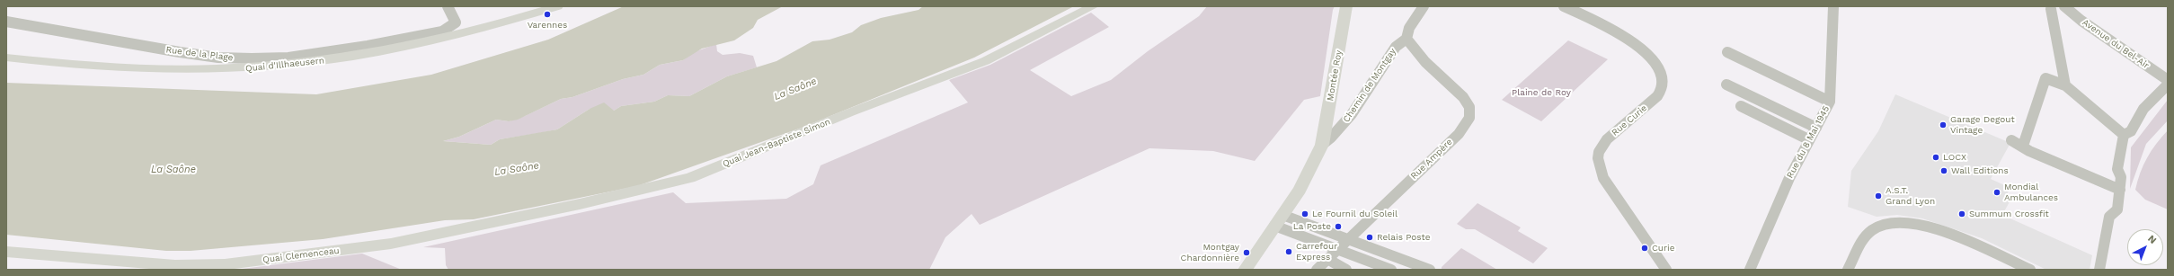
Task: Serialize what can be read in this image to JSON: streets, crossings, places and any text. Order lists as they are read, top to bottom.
{
  "streets": {
    "main road": [
      "Quai d'Illhaeusern",
      "Montée Roy",
      "Quai Jean-Baptiste Simon",
      "Quai Clemenceau"
    ],
    "street": [
      "Avenue du Bel-Air",
      "Rue de la Plage",
      "Chemin de Montgay",
      "Rue Curie",
      "Rue du 8 Mai 1945",
      "Rue Ampère"
    ]
  },
  "crossings": [
    ["Montée Roy", "Chemin de Montgay"],
    ["Chemin de Montgay", "Rue Ampère"],
    ["Quai Jean-Baptiste Simon", "Quai Clemenceau"]
  ],
  "water": ["La Saône"],
  "parks": ["Plaine de Roy"],
  "places": [
    "Varennes",
    "Garage Degout Vintage",
    "LOCX",
    "Wall Editions",
    "Mondial Ambulances",
    "A.S.T. Grand Lyon",
    "Le Fournil du Soleil",
    "Summum Crossfit",
    "La Poste",
    "Relais Poste",
    "Curie",
    "Carrefour Express",
    "Montgay Chardonnière"
  ],
  "north": "top right"
}
